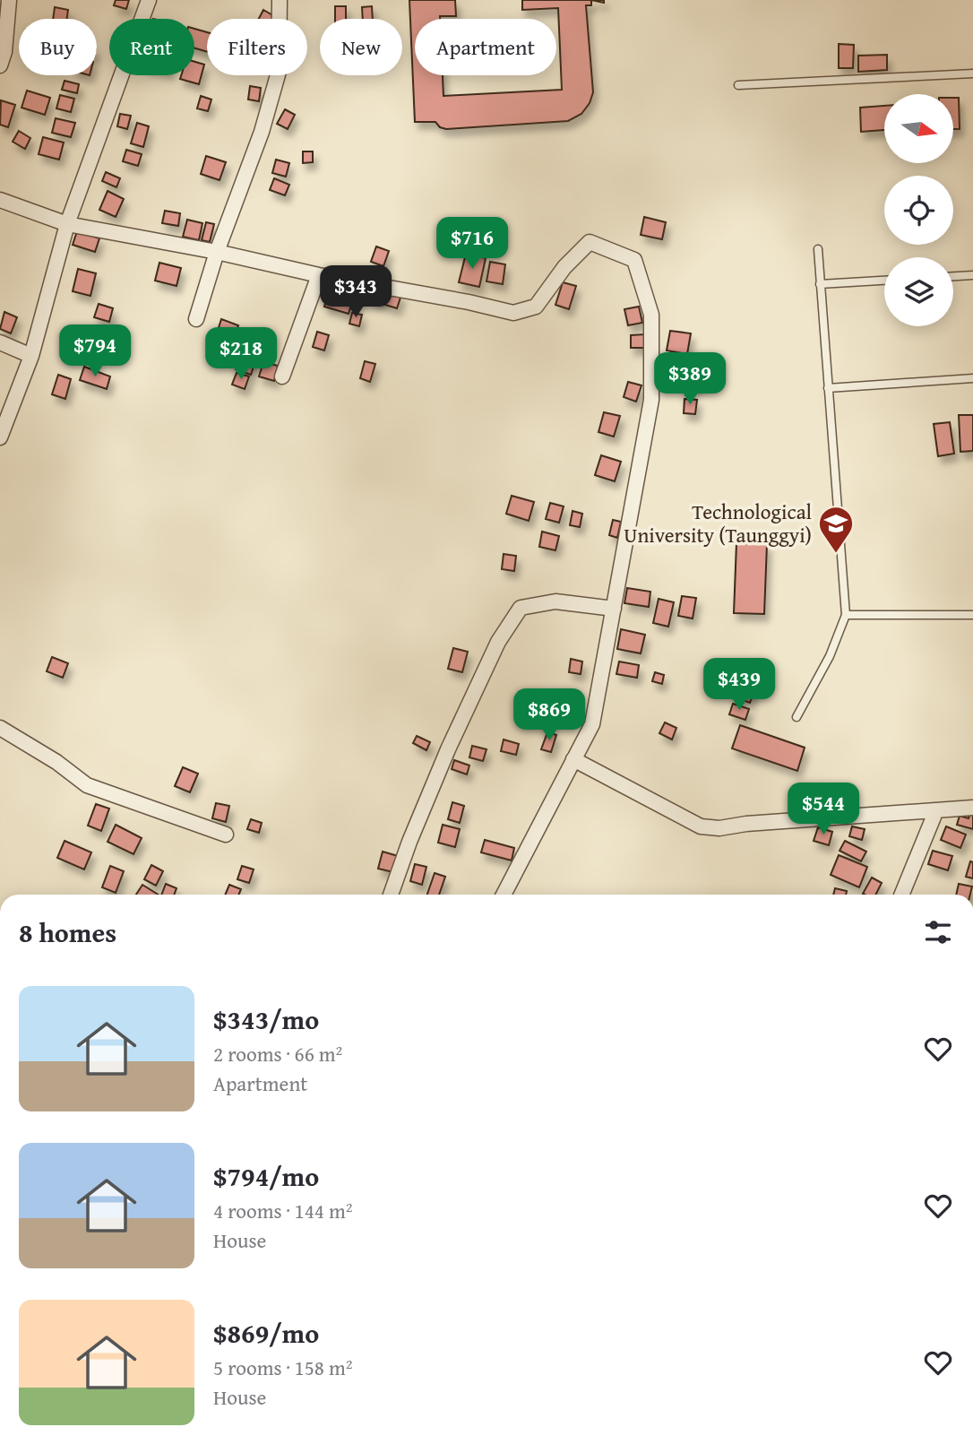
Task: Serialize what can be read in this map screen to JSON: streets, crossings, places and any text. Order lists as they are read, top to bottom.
{
  "places": {
    "school or university": ["Technological University (Taunggyi)"]
  },
  "north": "right",
  "page": {
    "chip": [
      "Buy",
      "Rent",
      "Filters",
      "New",
      "Apartment"
    ],
    "price": [
      "$716",
      "$343",
      "$794",
      "$218",
      "$389",
      "$439",
      "$869",
      "$544"
    ],
    "heading": "8 homes",
    "list": [
      {
        "name": "$343/mo",
        "note": "2 rooms · 66 m² · Apartment"
      },
      {
        "name": "$794/mo",
        "note": "4 rooms · 144 m² · House"
      },
      {
        "name": "$869/mo",
        "note": "5 rooms · 158 m² · House"
      }
    ]
  }
}
